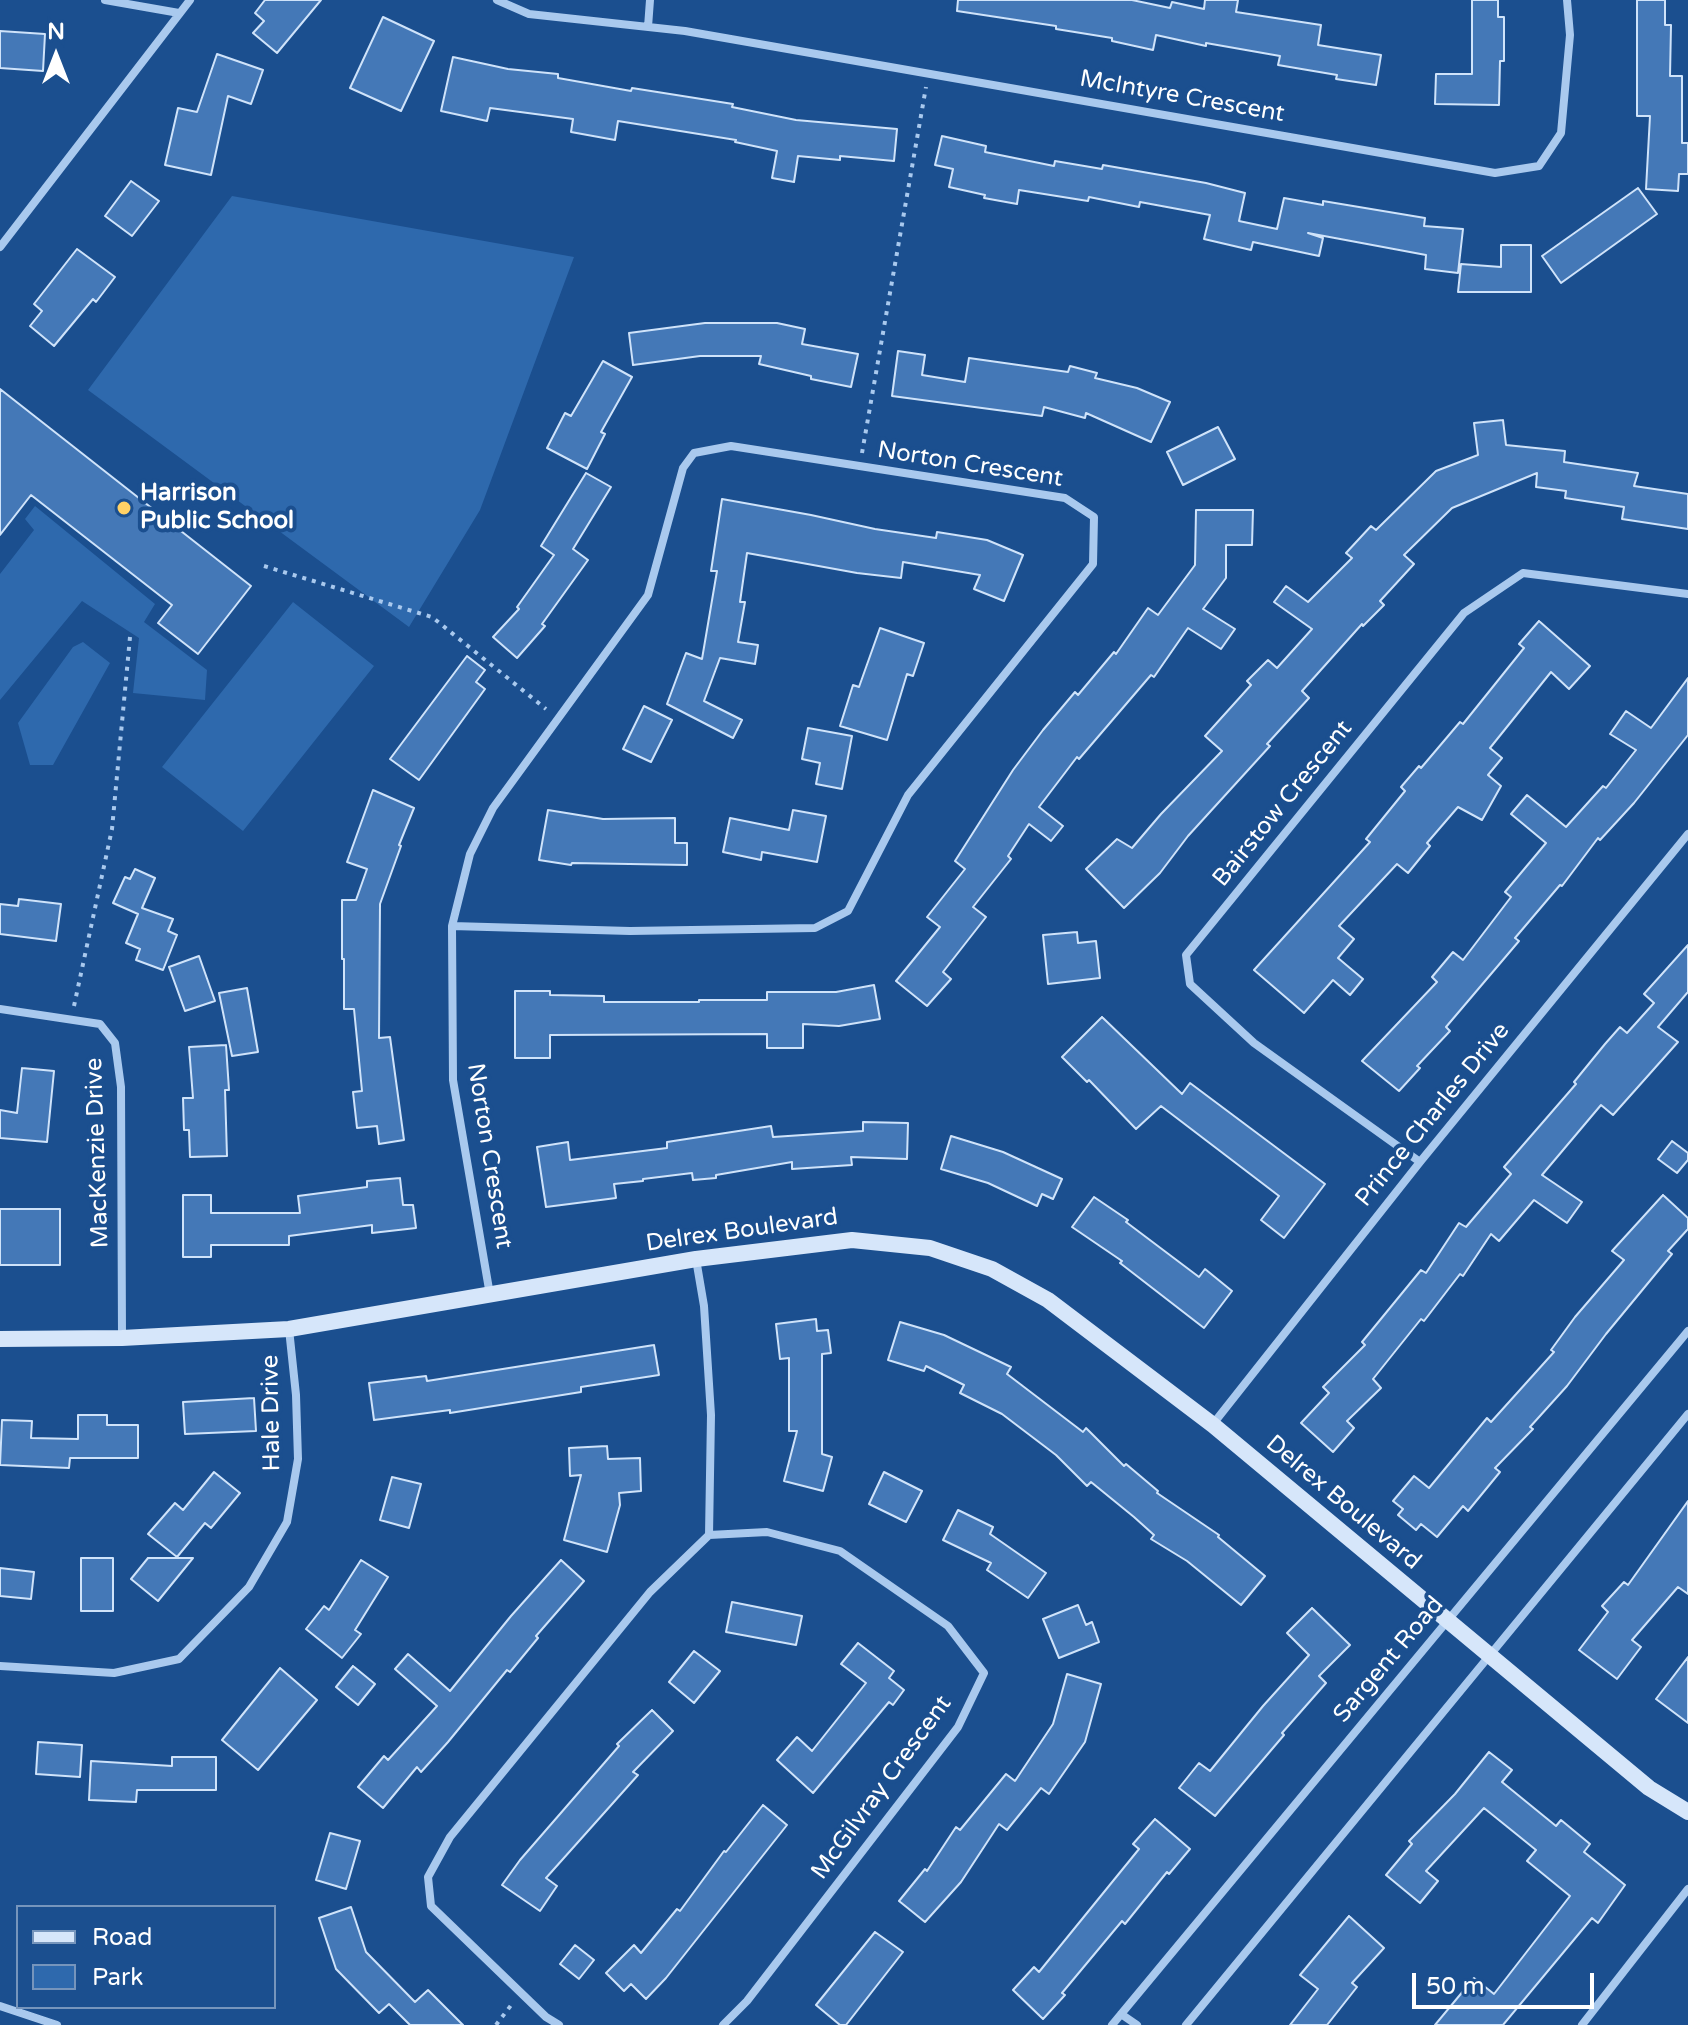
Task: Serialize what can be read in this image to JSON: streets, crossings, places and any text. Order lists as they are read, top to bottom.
{
  "streets": {
    "street": [
      "McIntyre Crescent",
      "Norton Crescent",
      "Bairstow Crescent",
      "Prince Charles Drive",
      "MacKenzie Drive",
      "Delrex Boulevard",
      "Hale Drive",
      "Sargent Road",
      "McGilvray Crescent"
    ]
  },
  "crossings": [
    ["Norton Crescent", "Delrex Boulevard"],
    ["Bairstow Crescent", "Prince Charles Drive"],
    ["Prince Charles Drive", "Delrex Boulevard"],
    ["MacKenzie Drive", "Delrex Boulevard"],
    ["Delrex Boulevard", "Hale Drive"],
    ["Delrex Boulevard", "Sargent Road"]
  ],
  "places": ["Harrison Public School"],
  "legend": ["Road", "Park"],
  "scale_bar": "50 m",
  "north": "top"
}
